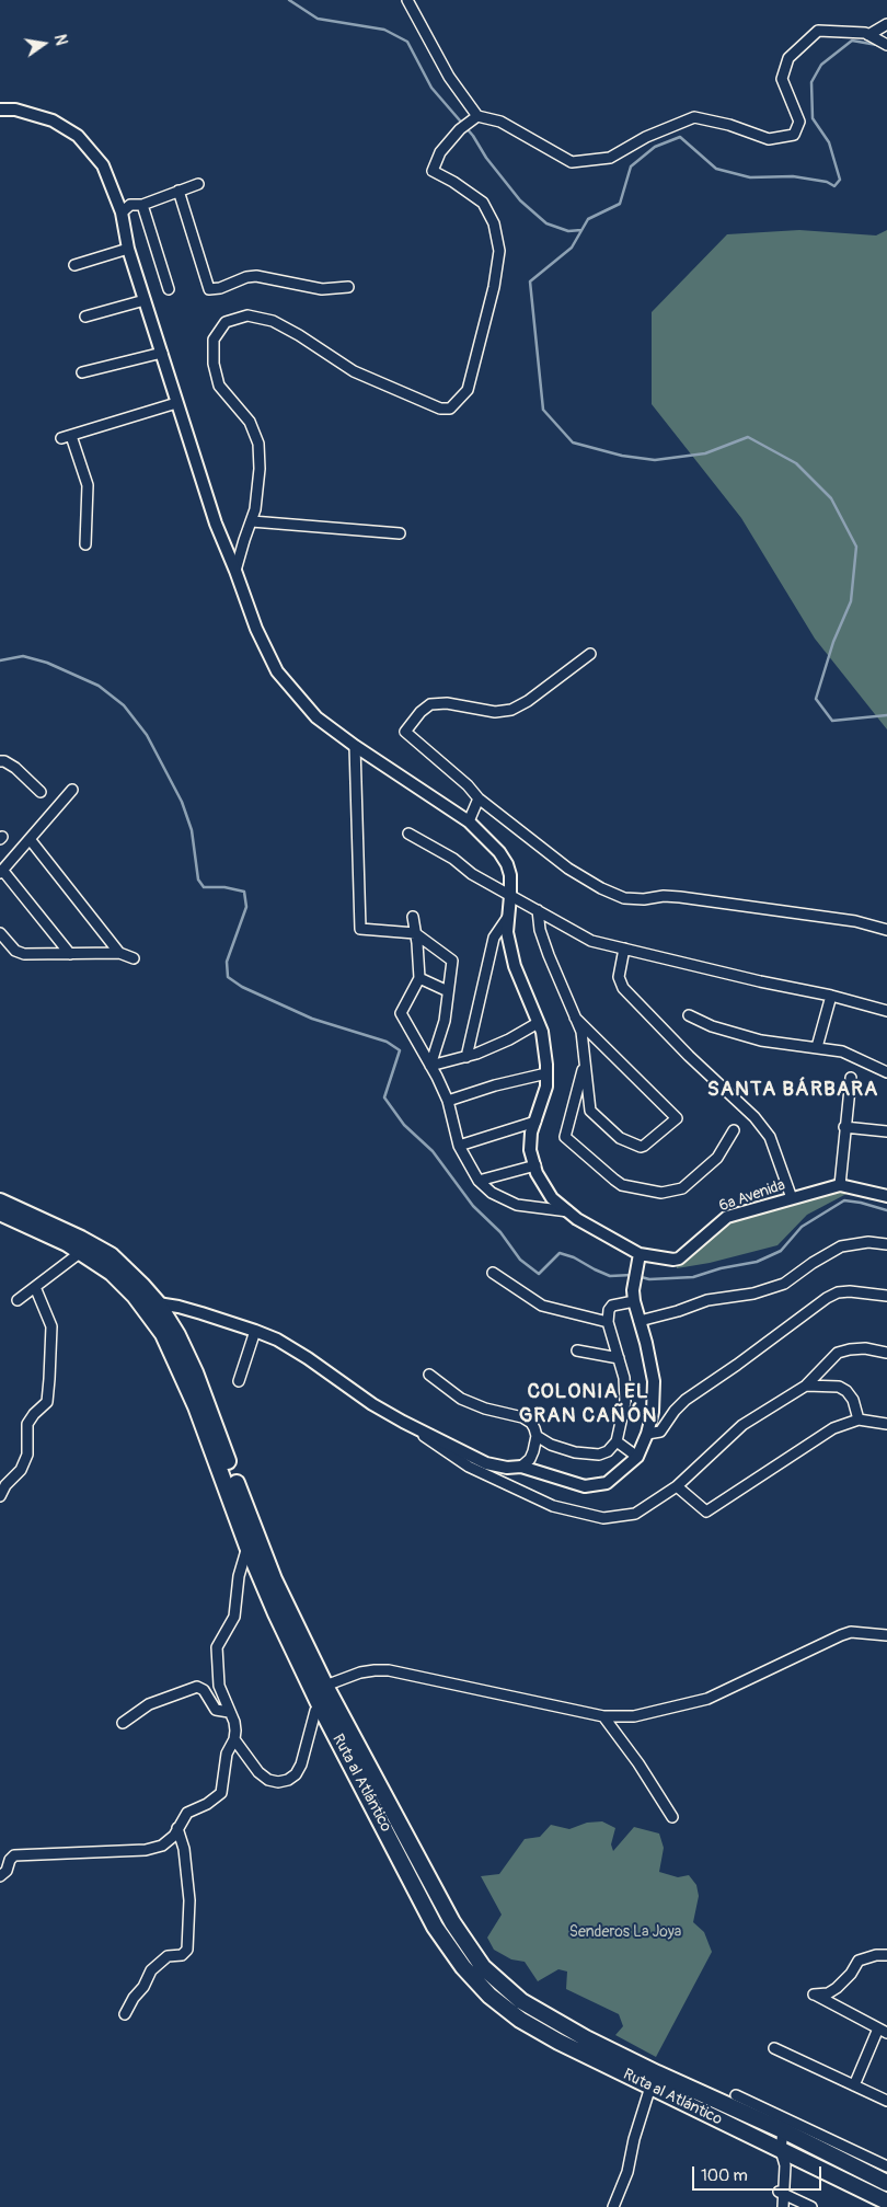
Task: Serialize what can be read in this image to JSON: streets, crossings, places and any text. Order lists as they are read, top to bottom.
{
  "streets": {
    "highway": ["Ruta al Atlántico"],
    "street": ["6a Avenida"]
  },
  "districts": ["SANTA BÁRBARA", "COLONIA EL GRAN CAÑÓN"],
  "parks": ["Senderos La Joya"],
  "scale_bar": "100 m",
  "north": "right"
}
